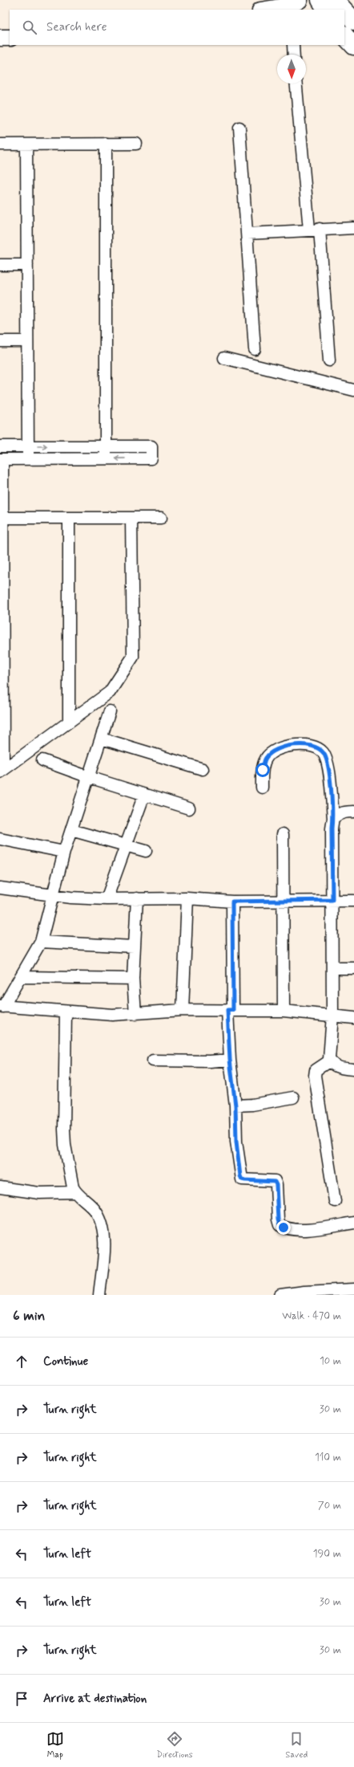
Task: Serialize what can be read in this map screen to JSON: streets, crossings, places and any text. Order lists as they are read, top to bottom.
{
  "north": "bottom",
  "page": {
    "search": "Search here",
    "heading": ["6 min", "Walk · 470 m"],
    "list": [
      ["Continue", "10 m"],
      ["Turn right", "30 m"],
      ["Turn right", "110 m"],
      ["Turn right", "70 m"],
      ["Turn left", "190 m"],
      ["Turn left", "30 m"],
      ["Turn right", "30 m"],
      "Arrive at destination"
    ],
    "nav": ["Map", "Directions", "Saved"]
  }
}
